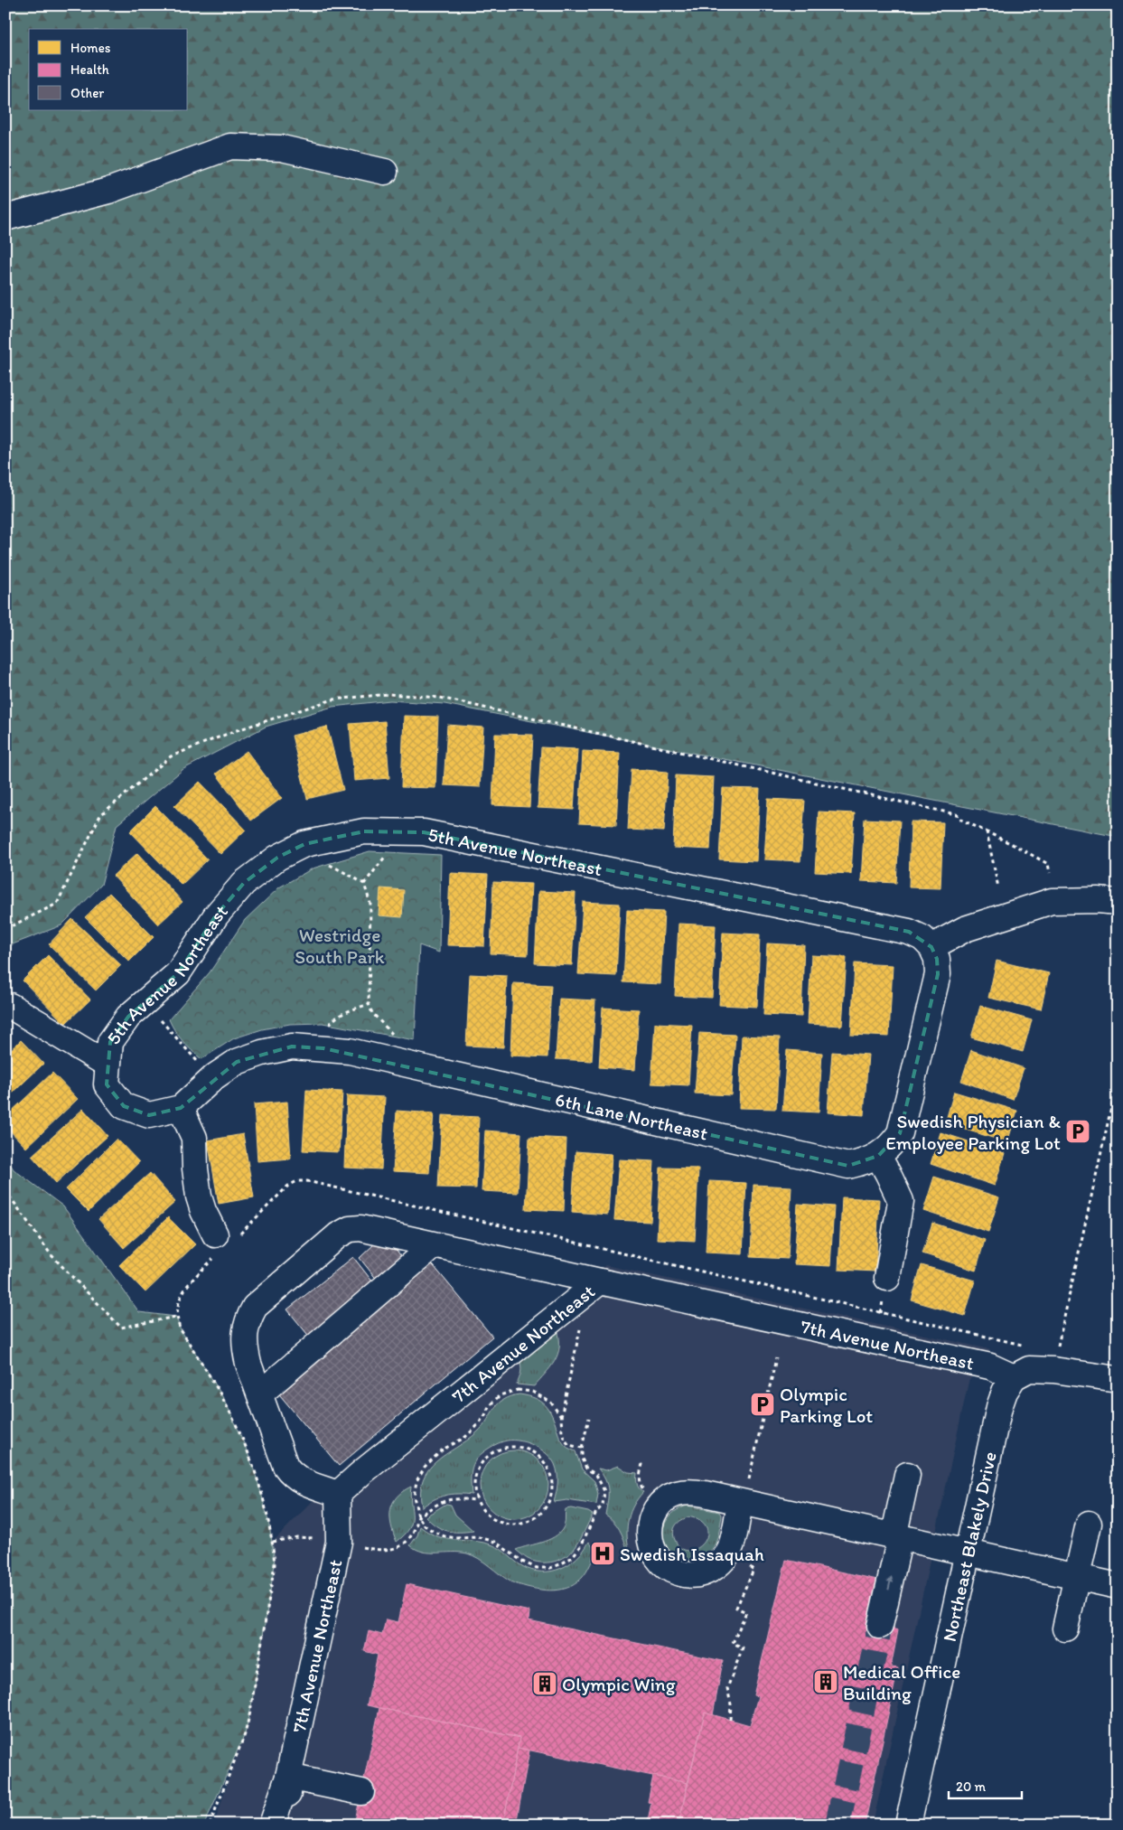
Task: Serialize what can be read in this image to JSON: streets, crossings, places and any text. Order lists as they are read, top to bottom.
{
  "streets": {
    "street": [
      "5th Avenue Northeast",
      "6th Lane Northeast",
      "7th Avenue Northeast",
      "Northeast Blakely Drive"
    ]
  },
  "crossings": [
    ["5th Avenue Northeast", "6th Lane Northeast"],
    ["7th Avenue Northeast", "Northeast Blakely Drive"]
  ],
  "parks": ["Westridge South Park"],
  "places": {
    "parking": ["Swedish Physician & Employee Parking Lot", "Olympic Parking Lot"],
    "hospital": ["Swedish Issaquah"],
    "building": ["Medical Office Building", "Olympic Wing"]
  },
  "legend": ["Homes", "Health", "Other"],
  "scale_bar": "20 m"
}
